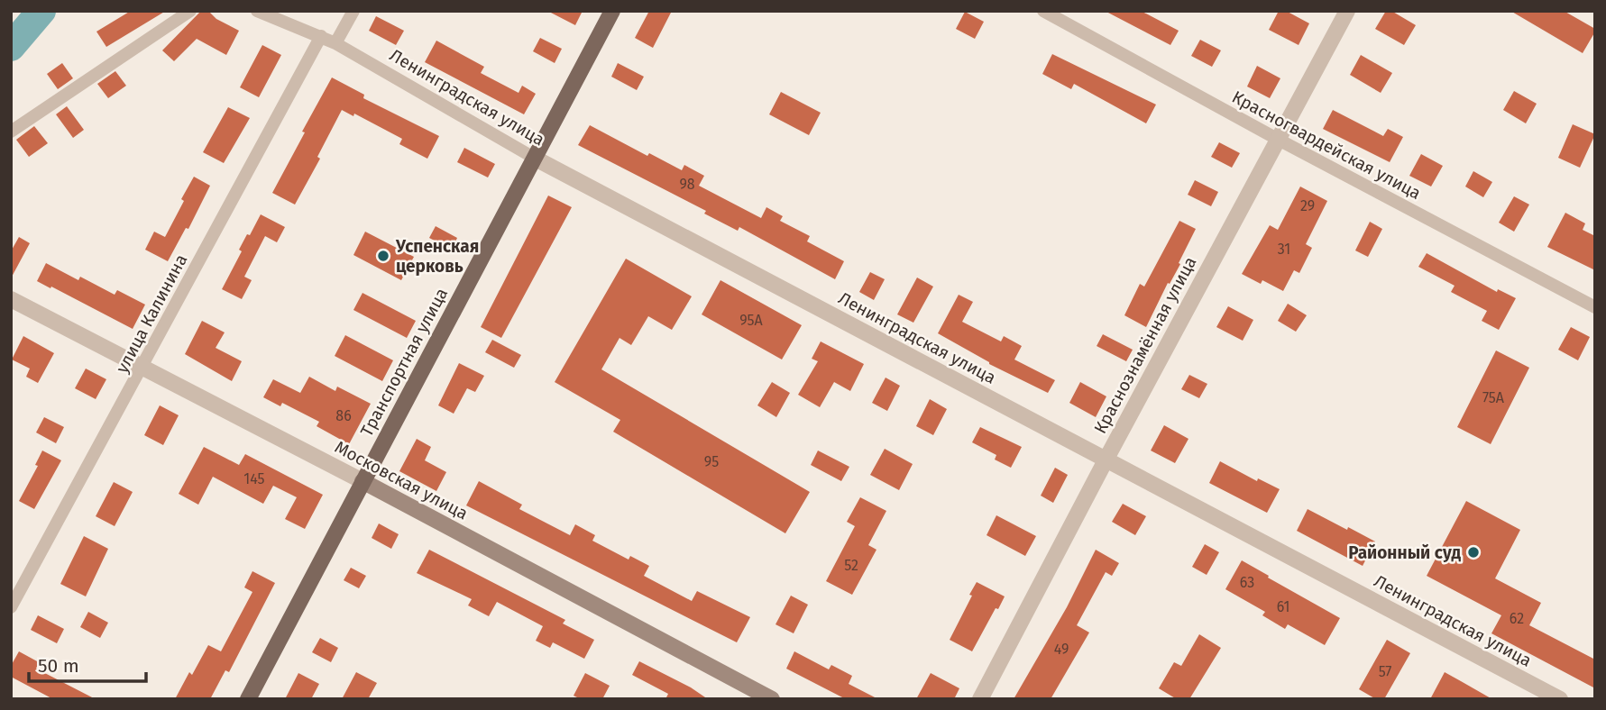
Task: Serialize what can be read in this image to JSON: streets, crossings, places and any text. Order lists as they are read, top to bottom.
{
  "streets": {
    "main road": ["Транспортная улица", "Московская улица"],
    "street": [
      "Ленинградская улица",
      "Красногвардейская улица",
      "улица Калинина",
      "Краснознамённая улица"
    ]
  },
  "crossings": [
    ["Ленинградская улица", "улица Калинина"],
    ["Ленинградская улица", "Краснознамённая улица"],
    ["Ленинградская улица", "Транспортная улица"],
    ["Красногвардейская улица", "Краснознамённая улица"],
    ["улица Калинина", "Московская улица"],
    ["Транспортная улица", "Московская улица"]
  ],
  "places": ["Успенская церковь", "Районный суд"],
  "house_numbers": [
    "98",
    "29",
    "31",
    "95А",
    "75А",
    "86",
    "95",
    "145",
    "52",
    "63",
    "61",
    "62",
    "49",
    "57"
  ],
  "scale_bar": "50 m"
}
